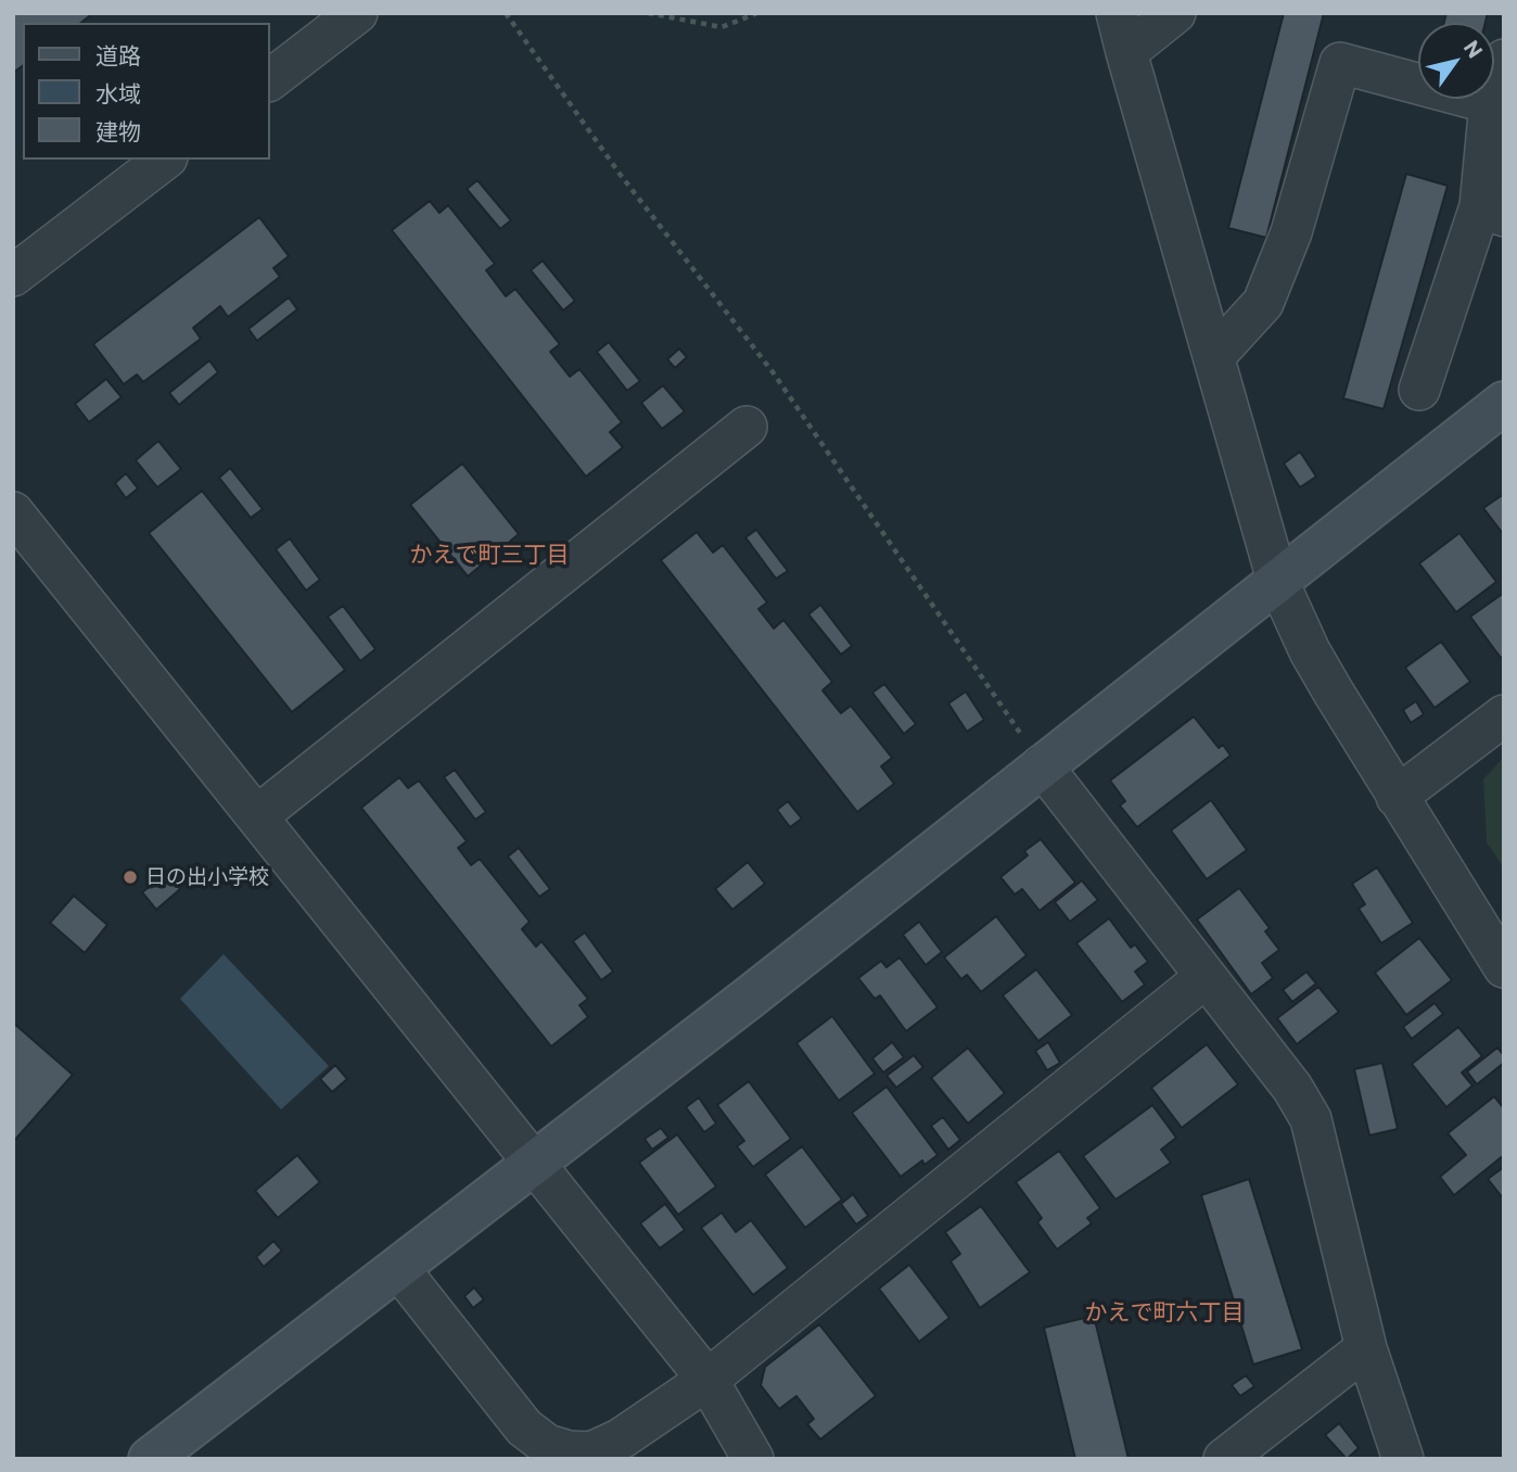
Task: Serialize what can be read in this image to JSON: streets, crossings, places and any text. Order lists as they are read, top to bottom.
{
  "districts": ["かえで町三丁目", "かえで町六丁目"],
  "places": ["日の出小学校"],
  "legend": ["道路", "水域", "建物"],
  "north": "top right"
}
